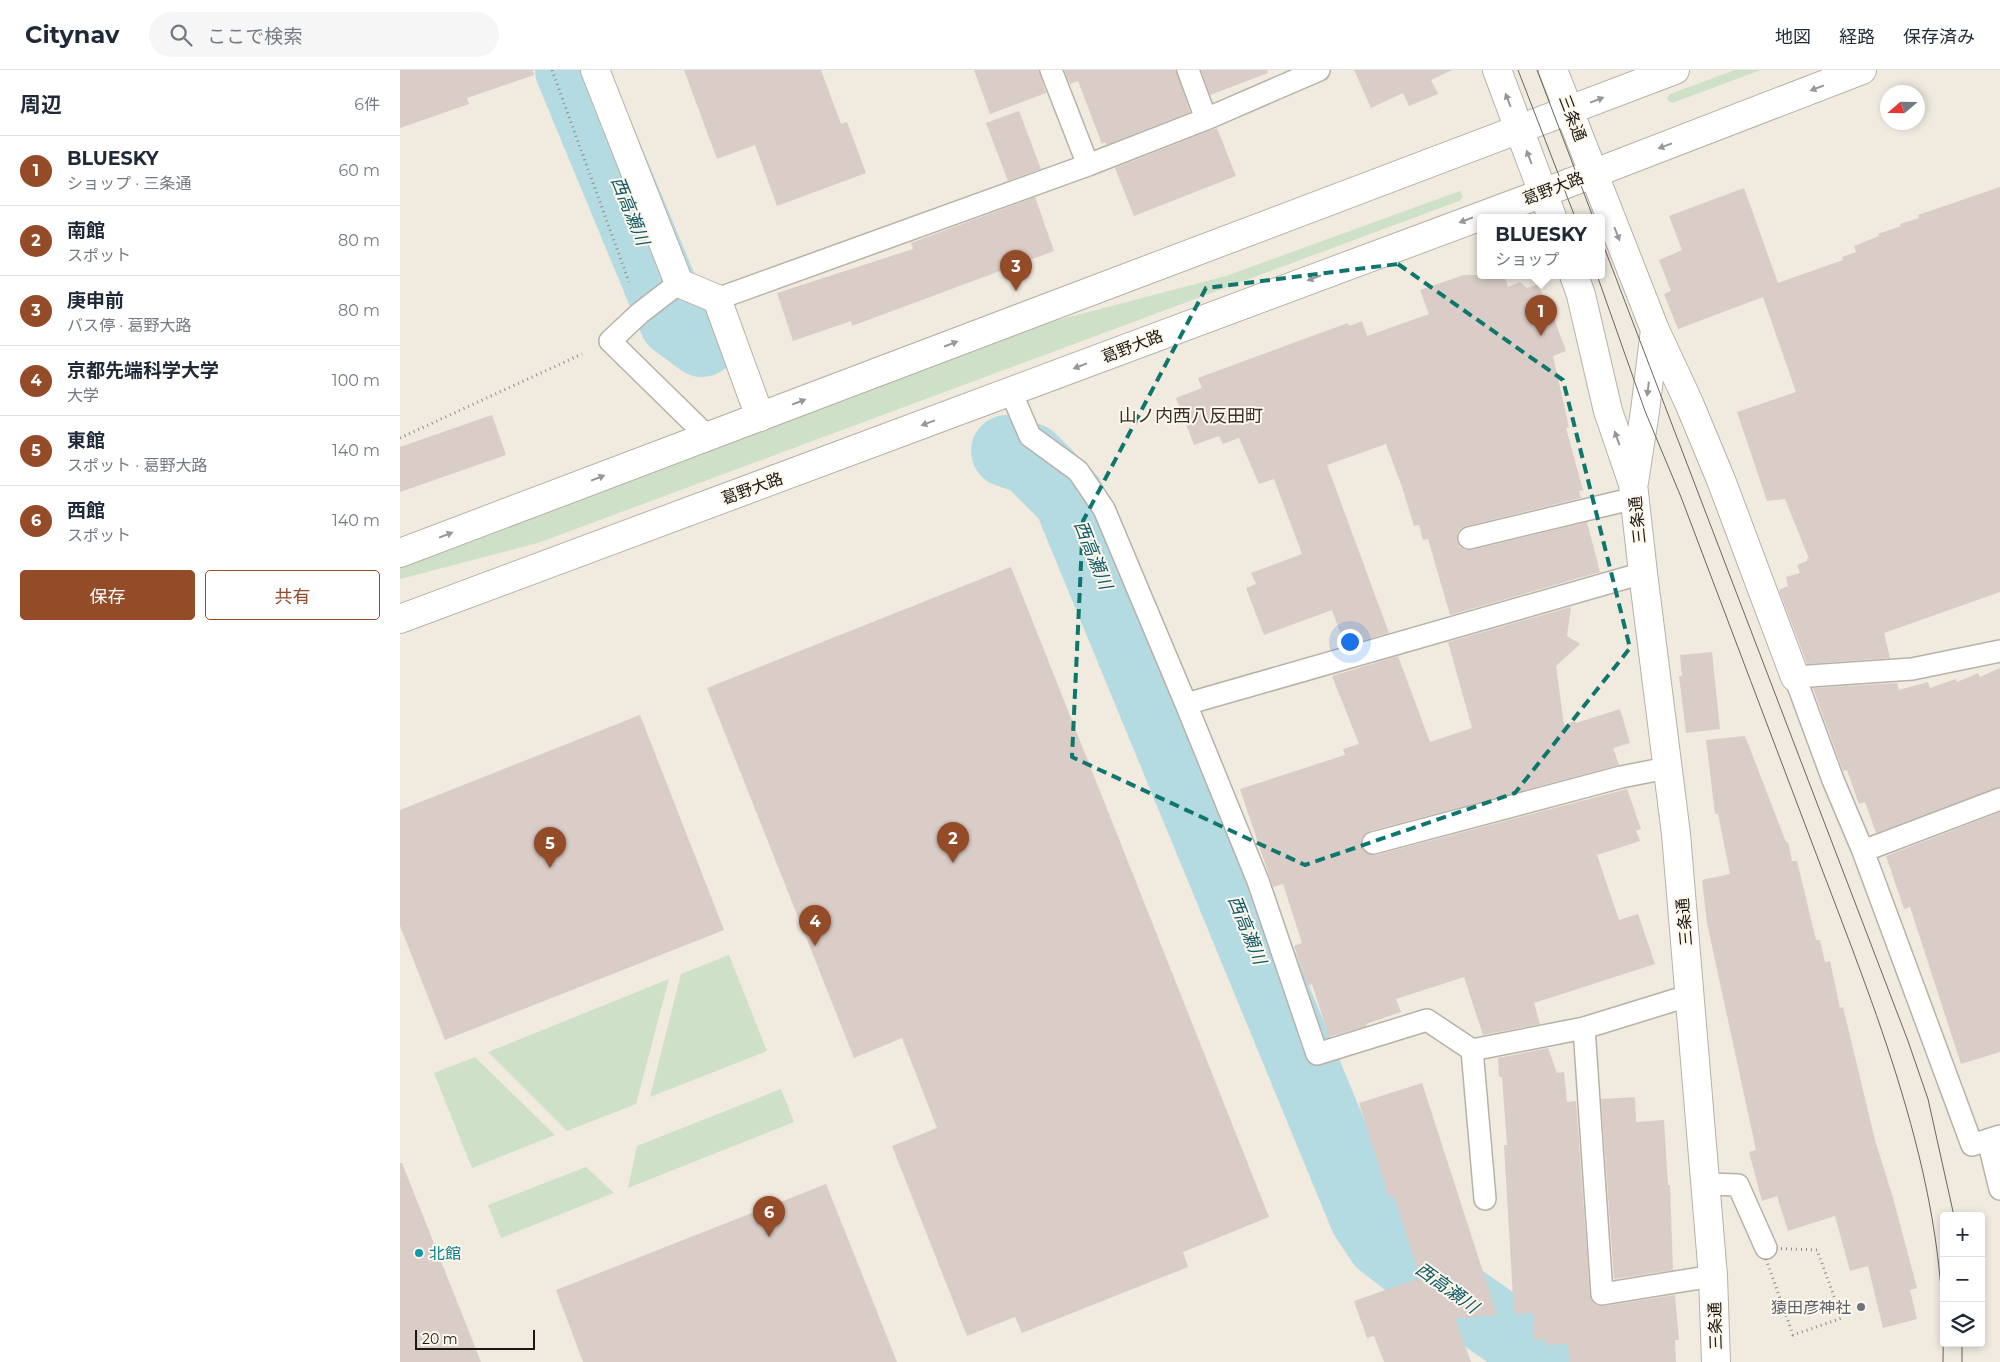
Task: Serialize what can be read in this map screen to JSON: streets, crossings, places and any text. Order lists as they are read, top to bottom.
{
  "streets": {
    "street": ["三条通", "葛野大路"]
  },
  "crossings": [
    ["三条通", "葛野大路"]
  ],
  "districts": ["山ノ内西八反田町"],
  "water": ["西高瀬川"],
  "places": ["北館", "猿田彦神社"],
  "scale_bar": "20 m",
  "north": "left",
  "page": {
    "header": "Citynav",
    "search": "ここで検索",
    "nav": ["地図", "経路", "保存済み"],
    "heading": ["周辺", "6件"],
    "list": [
      {
        "mark": "1",
        "name": "BLUESKY",
        "note": "ショップ · 三条通",
        "value": "60 m"
      },
      {
        "mark": "2",
        "name": "南館",
        "note": "スポット",
        "value": "80 m"
      },
      {
        "mark": "3",
        "name": "庚申前",
        "note": "バス停 · 葛野大路",
        "value": "80 m"
      },
      {
        "mark": "4",
        "name": "京都先端科学大学",
        "note": "大学",
        "value": "100 m"
      },
      {
        "mark": "5",
        "name": "東館",
        "note": "スポット · 葛野大路",
        "value": "140 m"
      },
      {
        "mark": "6",
        "name": "西館",
        "note": "スポット",
        "value": "140 m"
      }
    ],
    "popup": ["BLUESKY", "ショップ"],
    "pins": [
      "3",
      "1",
      "2",
      "5",
      "4",
      "6"
    ],
    "buttons": ["保存", "共有"],
    "map_buttons": ["+", "−"],
    "scale": "20 m"
  }
}
